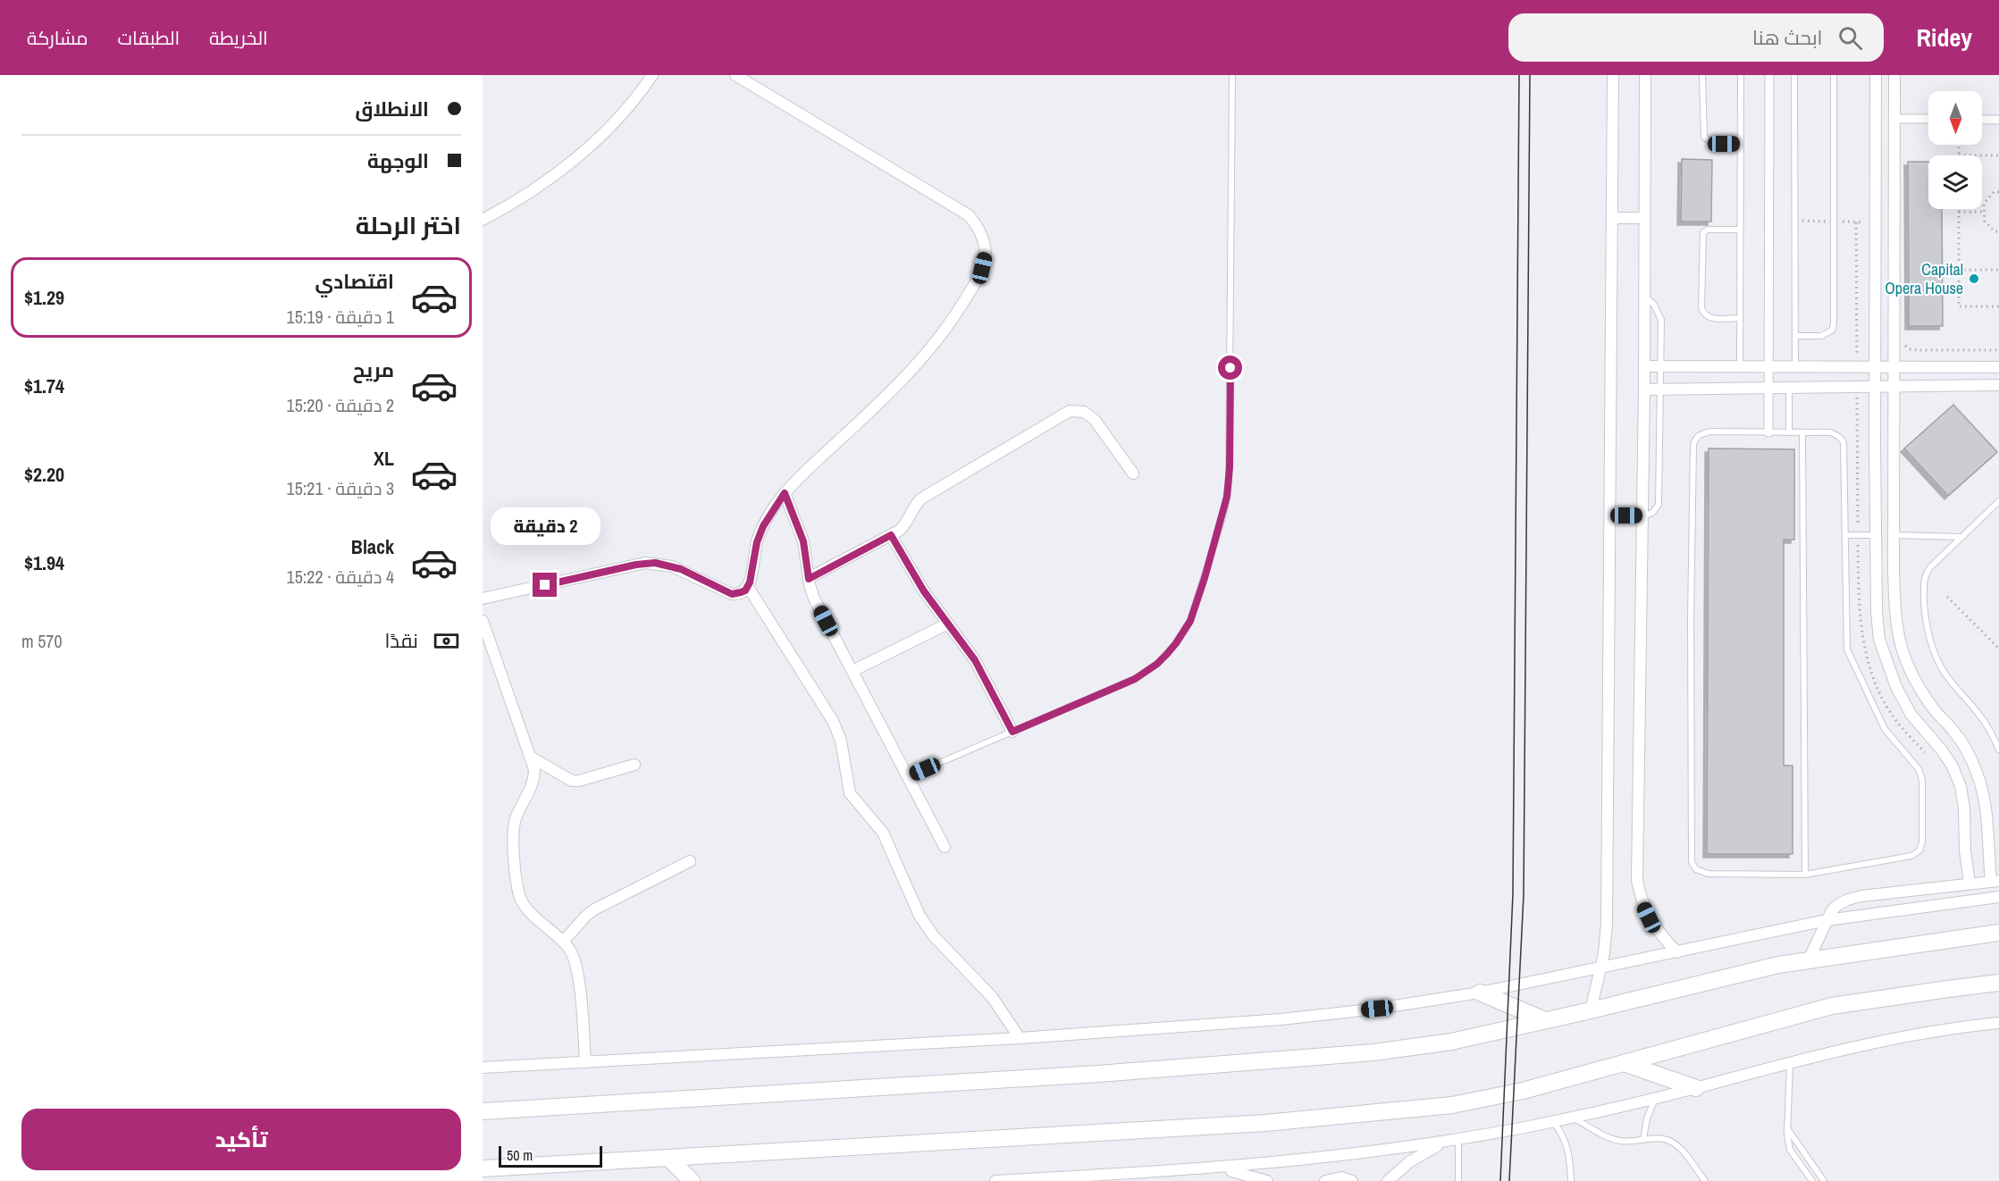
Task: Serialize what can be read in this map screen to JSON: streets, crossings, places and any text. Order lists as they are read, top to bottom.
{
  "places": ["Capital Opera House"],
  "scale_bar": "50 m",
  "north": "bottom",
  "page": {
    "header": "Ridey",
    "search": "ابحث هنا",
    "nav": ["الخريطة", "الطبقات", "مشاركة"],
    "banner": ["الانطلاق", "الوجهة"],
    "heading": "اختر الرحلة",
    "list": [
      {
        "name": "اقتصادي",
        "note": "1 دقيقة · 15:19",
        "value": "$1.29"
      },
      {
        "name": "مريح",
        "note": "2 دقيقة · 15:20",
        "value": "$1.74"
      },
      {
        "name": "XL",
        "note": "3 دقيقة · 15:21",
        "value": "$2.20"
      },
      {
        "name": "Black",
        "note": "4 دقيقة · 15:22",
        "value": "$1.94"
      }
    ],
    "bubble": "2 دقيقة",
    "pay": ["نقدًا", "570 m"],
    "buttons": "تأكيد",
    "scale": "50 m"
  }
}
